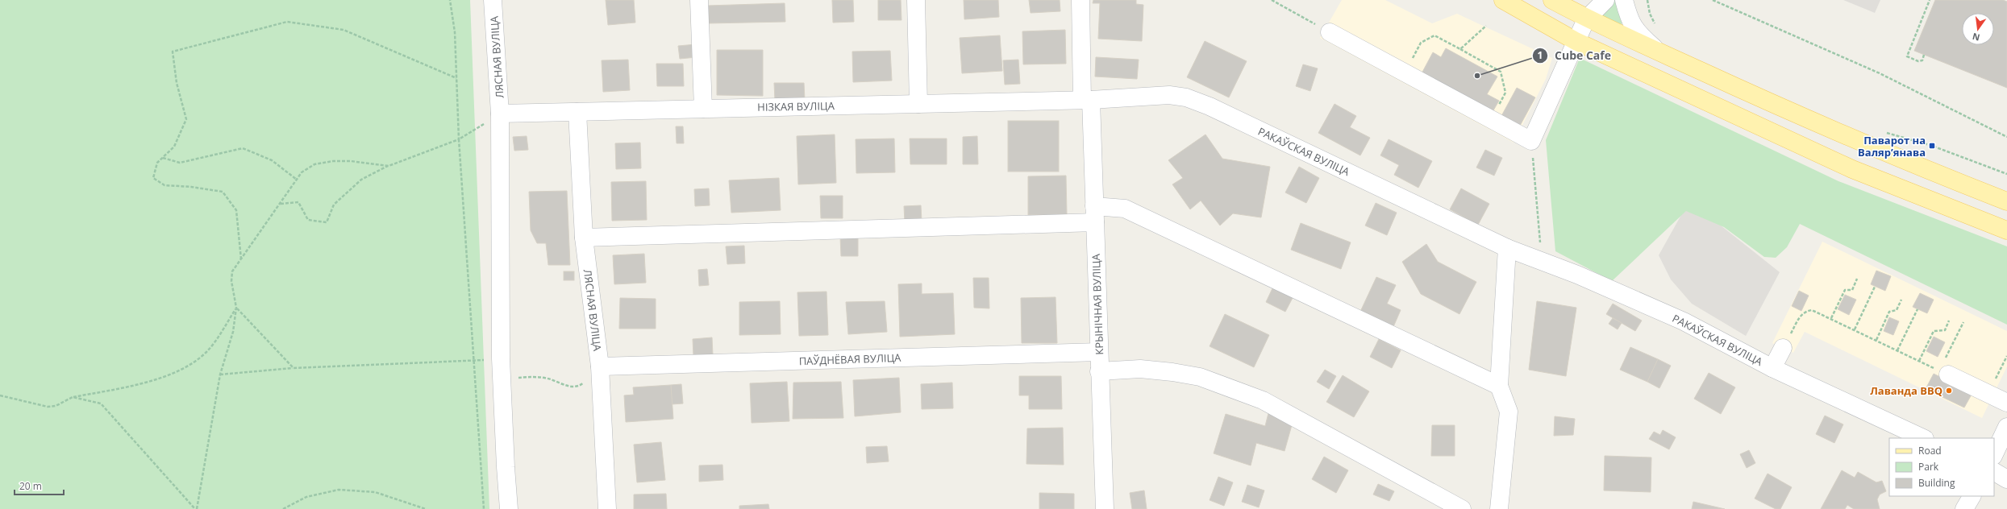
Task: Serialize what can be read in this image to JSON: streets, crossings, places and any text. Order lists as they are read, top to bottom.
{
  "streets": {
    "street": [
      "ЛЯСНАЯ ВУЛІЦА",
      "НІЗКАЯ ВУЛІЦА",
      "РАКАЎСКАЯ ВУЛІЦА",
      "КРЫНІЧНАЯ ВУЛІЦА",
      "ПАЎДНЁВАЯ ВУЛІЦА"
    ]
  },
  "crossings": [
    ["ЛЯСНАЯ ВУЛІЦА", "НІЗКАЯ ВУЛІЦА"],
    ["ЛЯСНАЯ ВУЛІЦА", "ПАЎДНЁВАЯ ВУЛІЦА"],
    ["НІЗКАЯ ВУЛІЦА", "РАКАЎСКАЯ ВУЛІЦА"],
    ["НІЗКАЯ ВУЛІЦА", "КРЫНІЧНАЯ ВУЛІЦА"],
    ["РАКАЎСКАЯ ВУЛІЦА", "КРЫНІЧНАЯ ВУЛІЦА"],
    ["КРЫНІЧНАЯ ВУЛІЦА", "ПАЎДНЁВАЯ ВУЛІЦА"]
  ],
  "places": {
    "other": ["Cube Cafe", "Лаванда BBQ"],
    "transit": ["Паварот на Валярʼянава"]
  },
  "legend": ["Road", "Park", "Building"],
  "scale_bar": "20 m",
  "north": "bottom"
}
